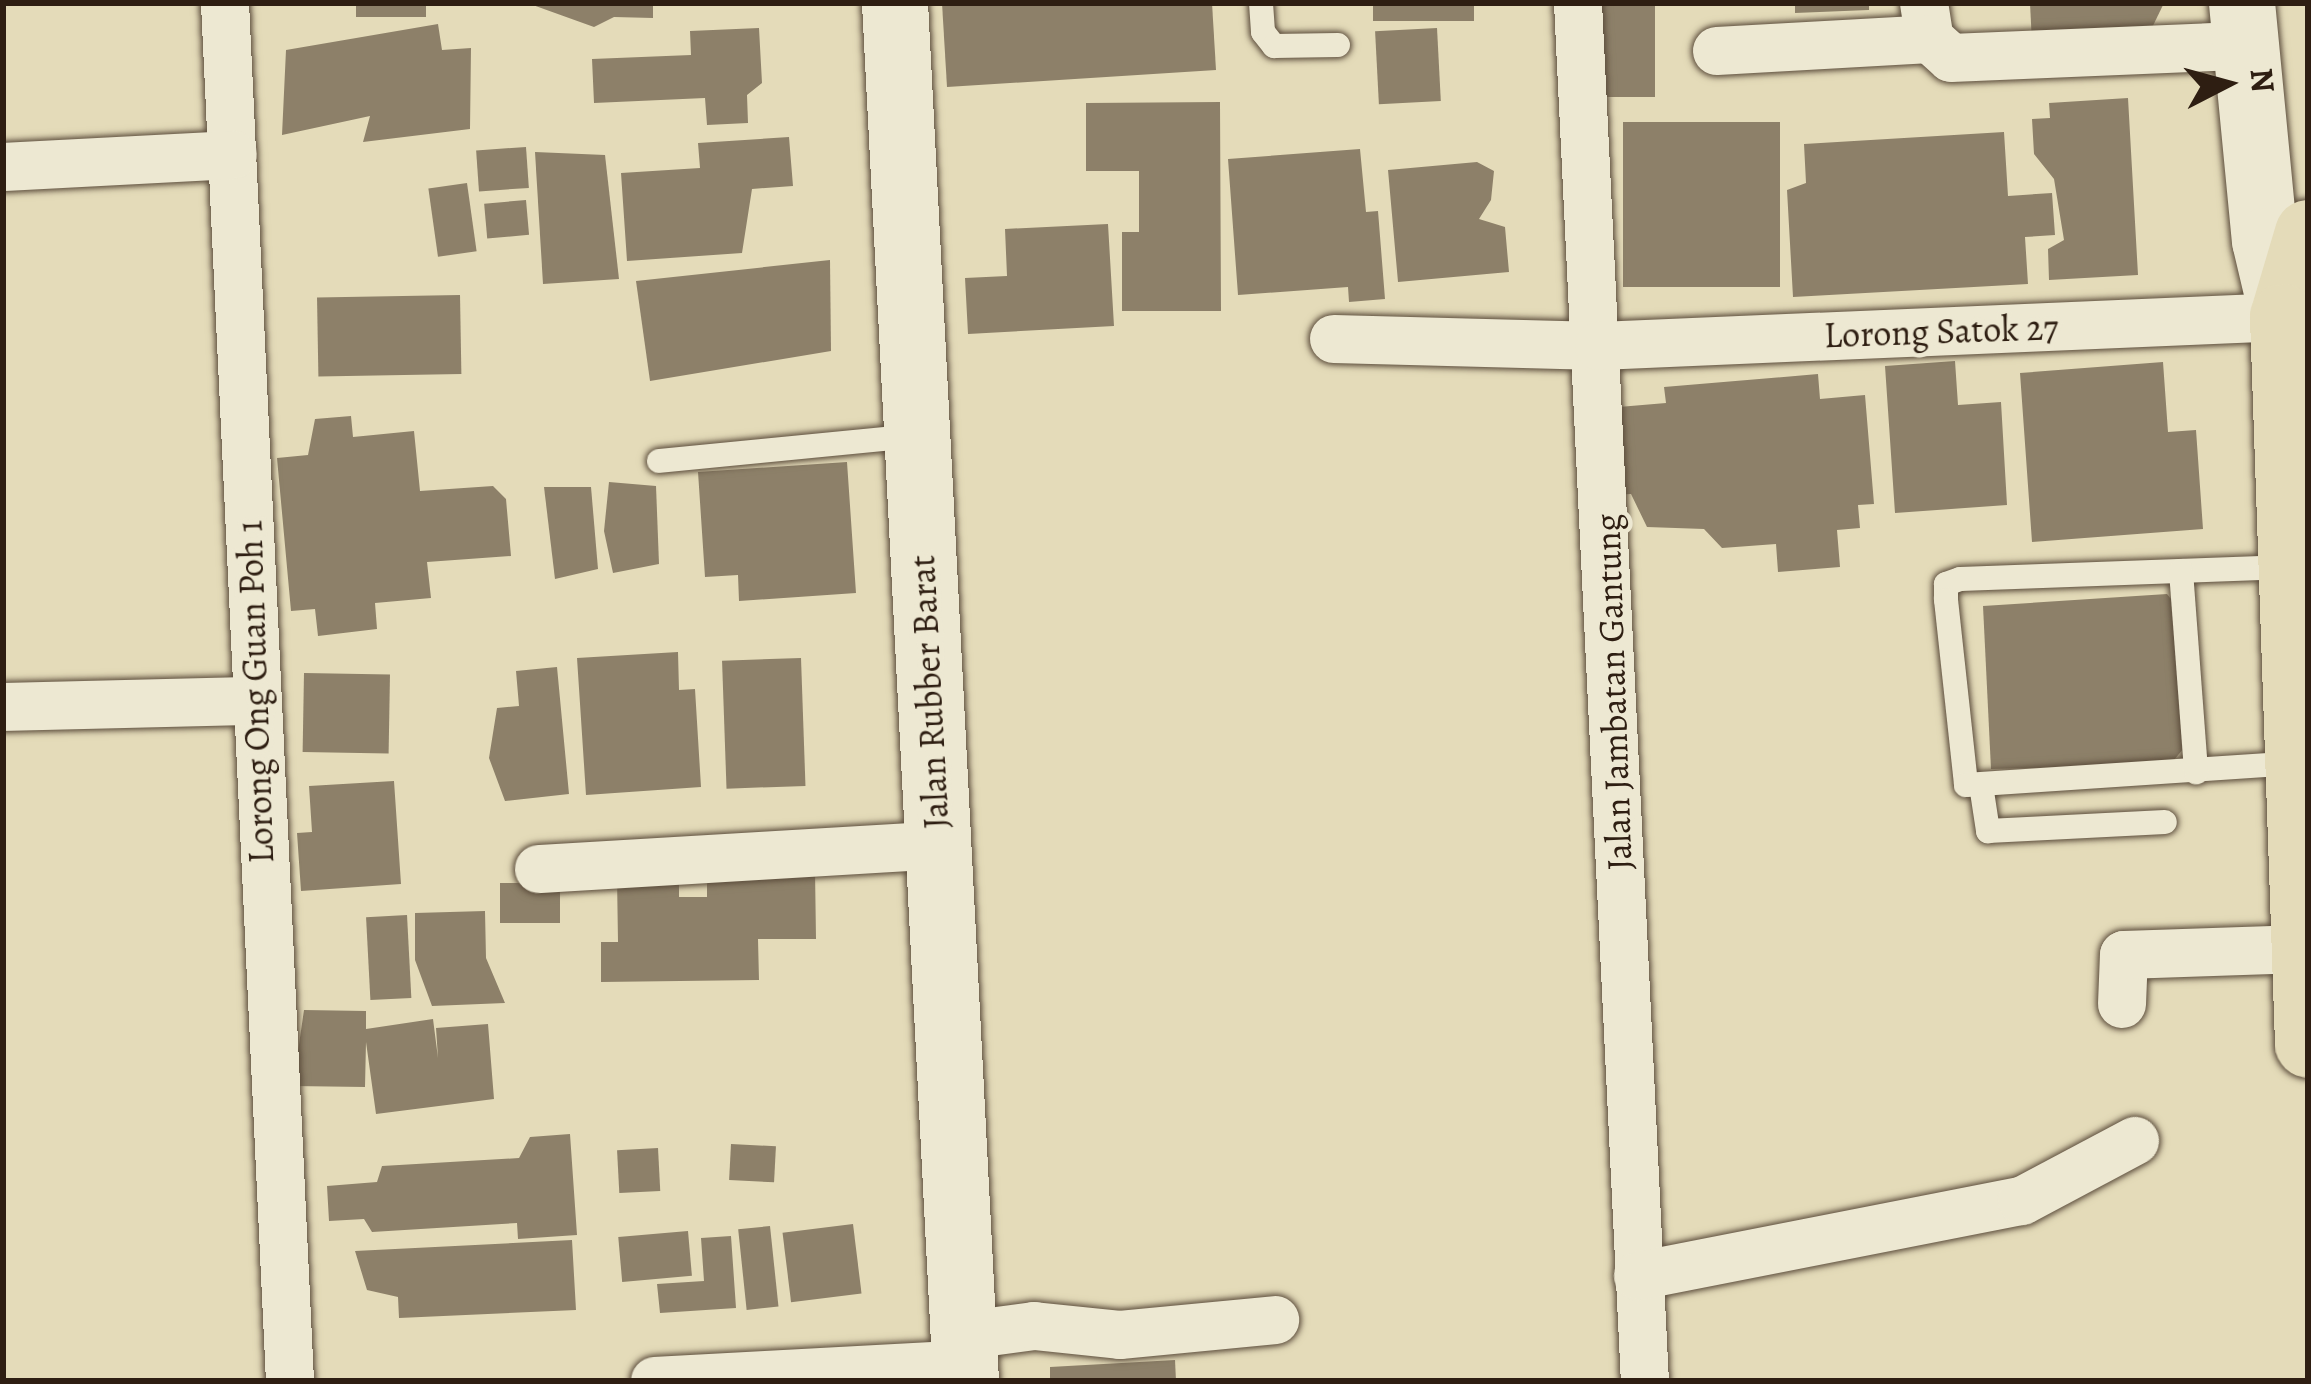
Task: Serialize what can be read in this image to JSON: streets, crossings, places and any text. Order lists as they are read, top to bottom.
{
  "streets": {
    "main road": ["Jalan Rubber Barat"],
    "street": ["Lorong Satok 27", "Lorong Ong Guan Poh 1", "Jalan Jambatan Gantung"]
  },
  "crossings": [
    ["Lorong Satok 27", "Jalan Jambatan Gantung"]
  ],
  "north": "right"
}
